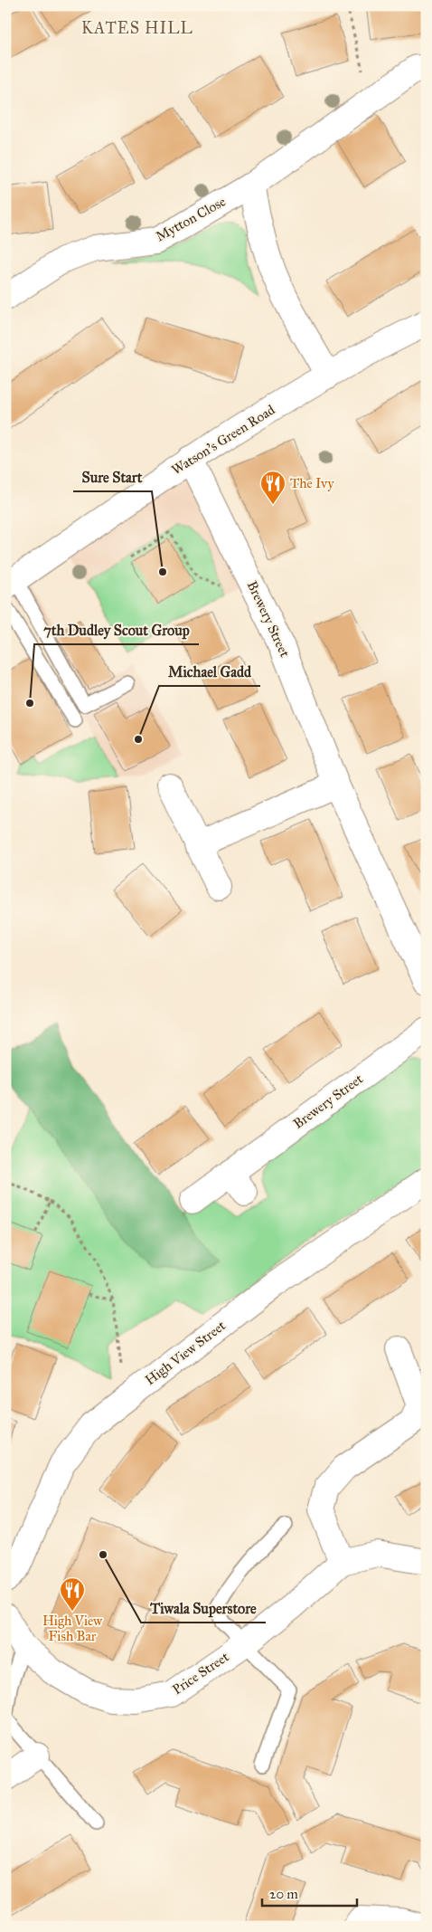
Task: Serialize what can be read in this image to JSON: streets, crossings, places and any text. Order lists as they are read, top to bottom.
{
  "streets": {
    "street": [
      "Mytton Close",
      "Watson's Green Road",
      "Brewery Street",
      "High View Street",
      "Price Street"
    ]
  },
  "crossings": [
    ["Watson's Green Road", "Brewery Street"]
  ],
  "districts": ["KATES HILL"],
  "places": {
    "restaurant": ["The Ivy", "High View Fish Bar"],
    "other": [
      "Sure Start",
      "7th Dudley Scout Group",
      "Michael Gadd",
      "Tiwala Superstore"
    ]
  },
  "scale_bar": "20 m"
}
